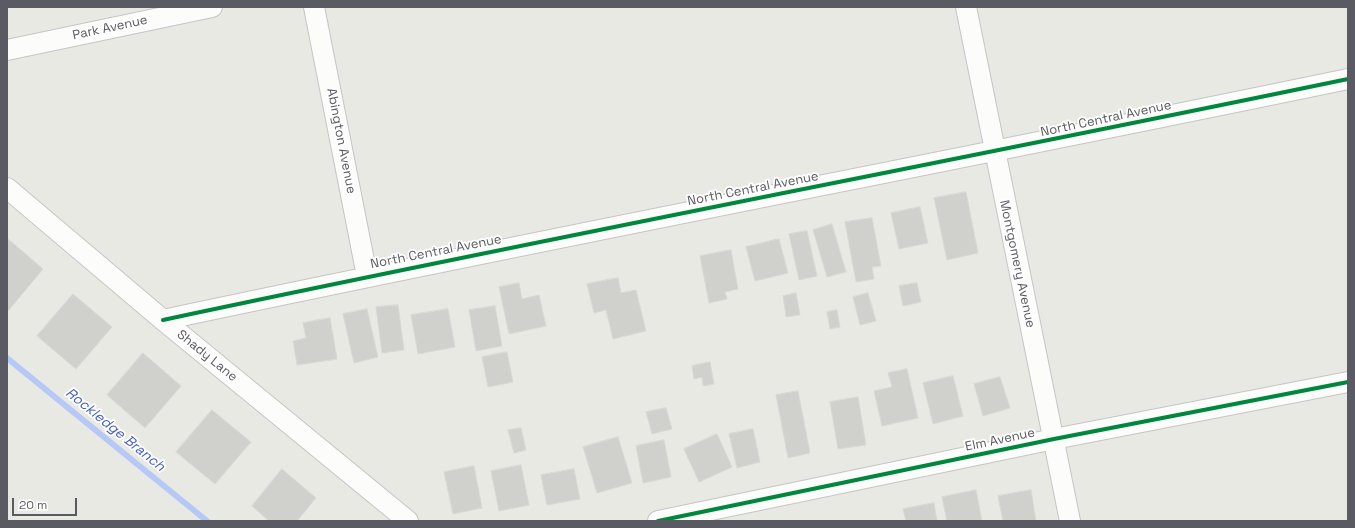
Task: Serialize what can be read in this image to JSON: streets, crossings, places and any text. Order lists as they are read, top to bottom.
{
  "streets": {
    "street": [
      "Park Avenue",
      "North Central Avenue",
      "Abington Avenue",
      "Montgomery Avenue",
      "Shady Lane",
      "Elm Avenue"
    ]
  },
  "crossings": [
    ["North Central Avenue", "Abington Avenue"],
    ["North Central Avenue", "Montgomery Avenue"],
    ["North Central Avenue", "Shady Lane"],
    ["Montgomery Avenue", "Elm Avenue"]
  ],
  "water": ["Rockledge Branch"],
  "scale_bar": "20 m"
}
